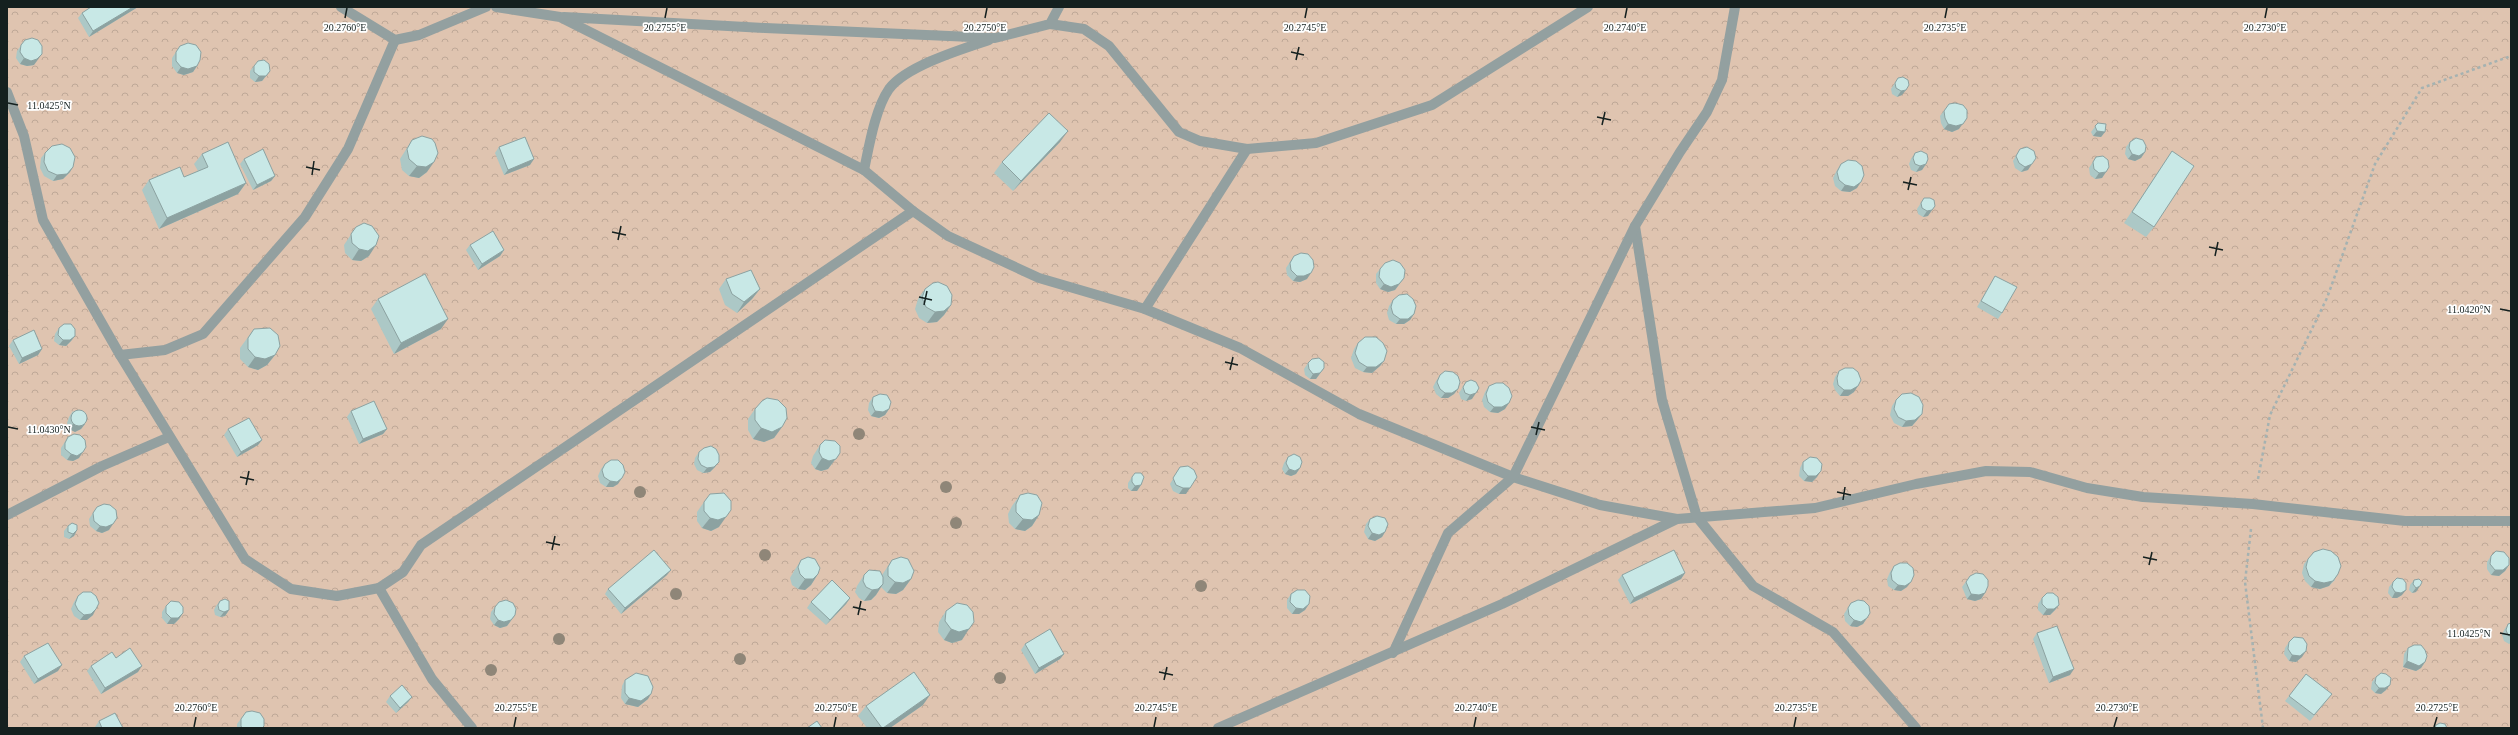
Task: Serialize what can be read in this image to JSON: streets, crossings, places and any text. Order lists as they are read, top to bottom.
{
  "coordinates": [
    "20.2760°E",
    "20.2755°E",
    "20.2750°E",
    "20.2745°E",
    "20.2740°E",
    "20.2735°E",
    "20.2730°E",
    "11.0425°N",
    "11.0420°N",
    "11.0430°N",
    "20.2725°E"
  ]
}
